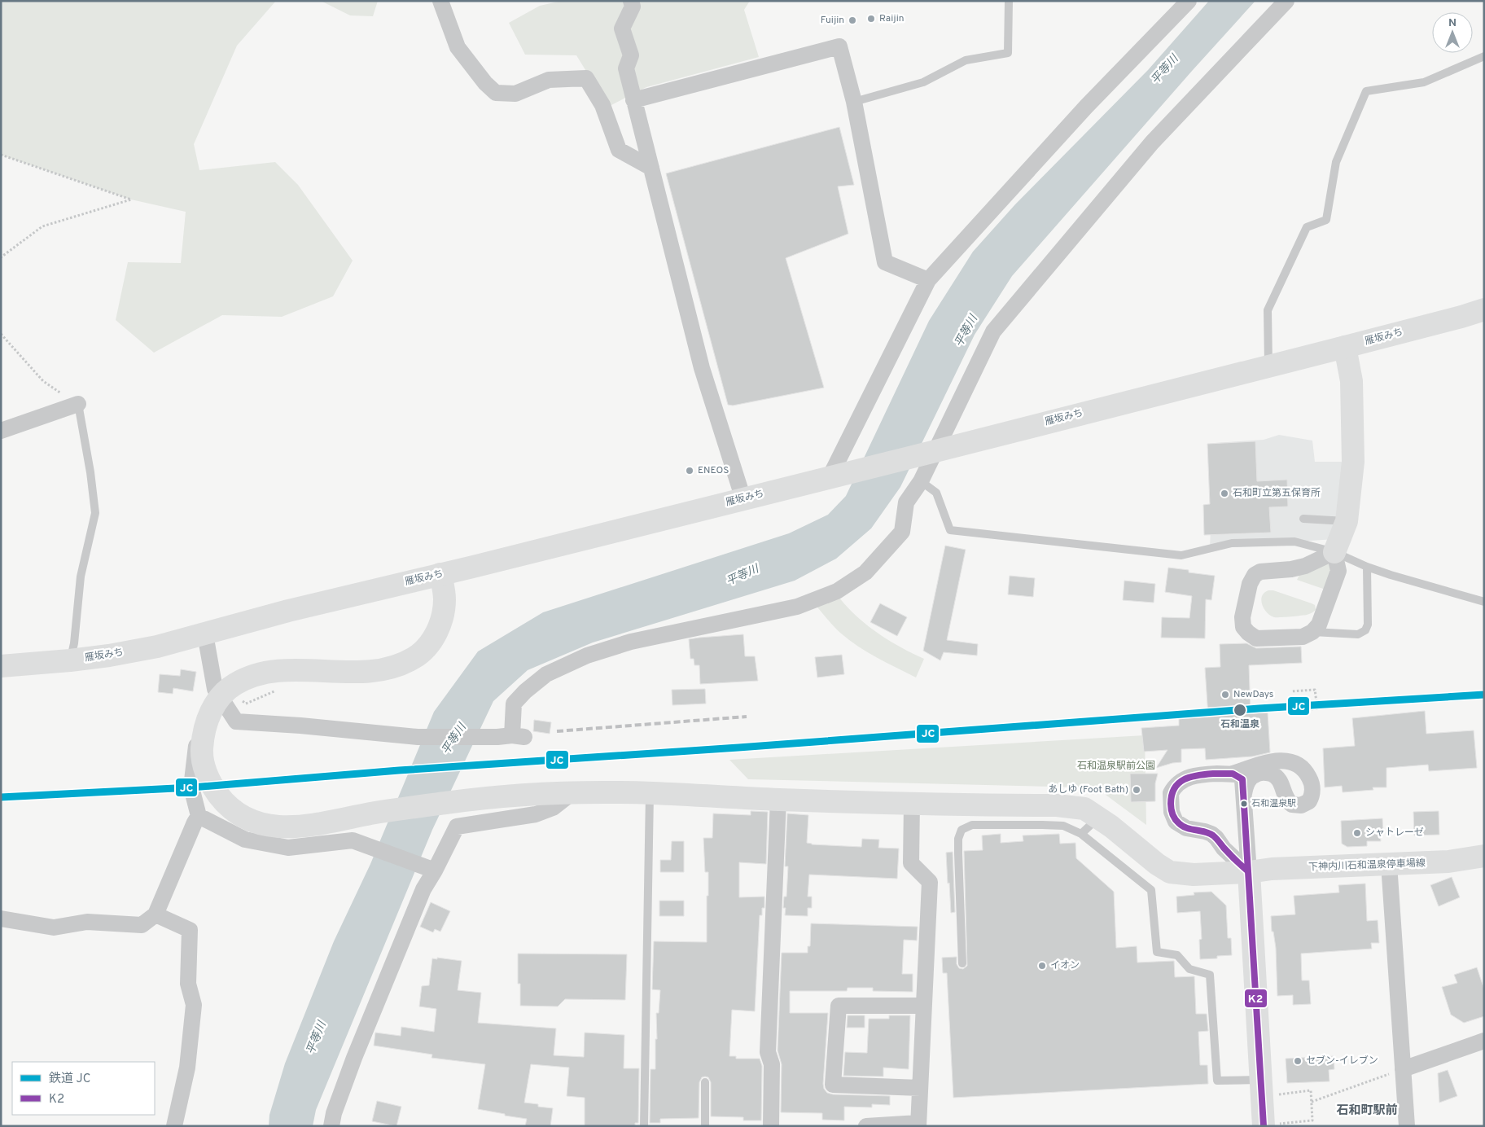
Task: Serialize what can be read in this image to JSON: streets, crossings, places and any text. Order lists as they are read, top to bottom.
{
  "streets": {
    "main road": ["雁坂みち", "下神内川石和温泉停車場線"]
  },
  "crossings": [
    ["雁坂みち", "下神内川石和温泉停車場線"]
  ],
  "districts": ["石和町駅前"],
  "water": ["平等川"],
  "parks": ["石和温泉駅前公園"],
  "places": [
    "Raijin",
    "Fuijin",
    "ENEOS",
    "石和町立第五保育所",
    "NewDays",
    "石和温泉",
    "あしゆ (Foot Bath)",
    "石和温泉駅",
    "シャトレーゼ",
    "イオン",
    "セブン-イレブン"
  ],
  "lines": ["rail line JC", "transit line K2"],
  "legend": ["鉄道 JC", "K2"],
  "north": "top"
}
